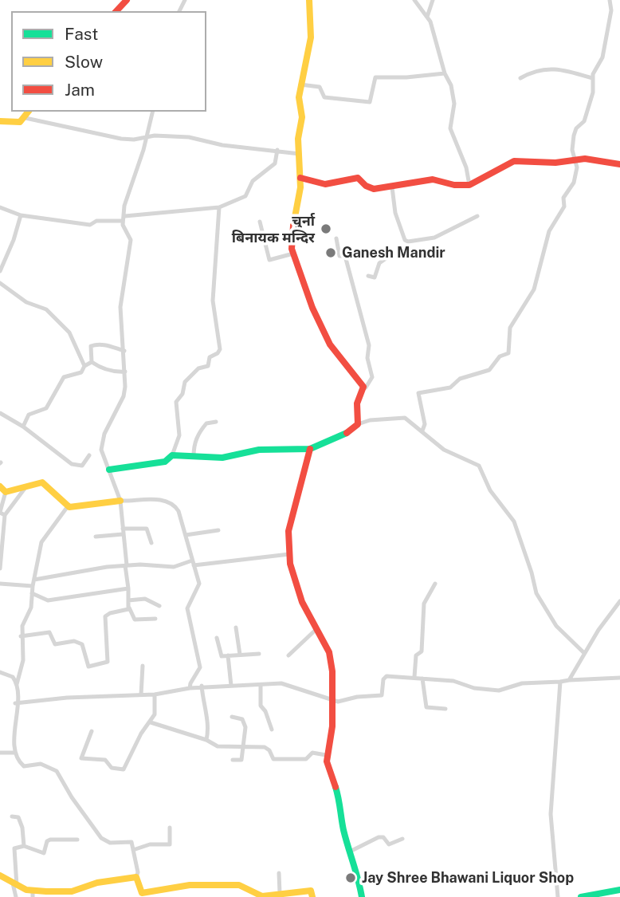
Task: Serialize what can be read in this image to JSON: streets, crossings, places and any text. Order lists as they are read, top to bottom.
{
  "places": ["चुर्ना बिनायक मन्दिर", "Ganesh Mandir", "Jay Shree Bhawani Liquor Shop"],
  "legend": ["Fast", "Slow", "Jam"]
}
